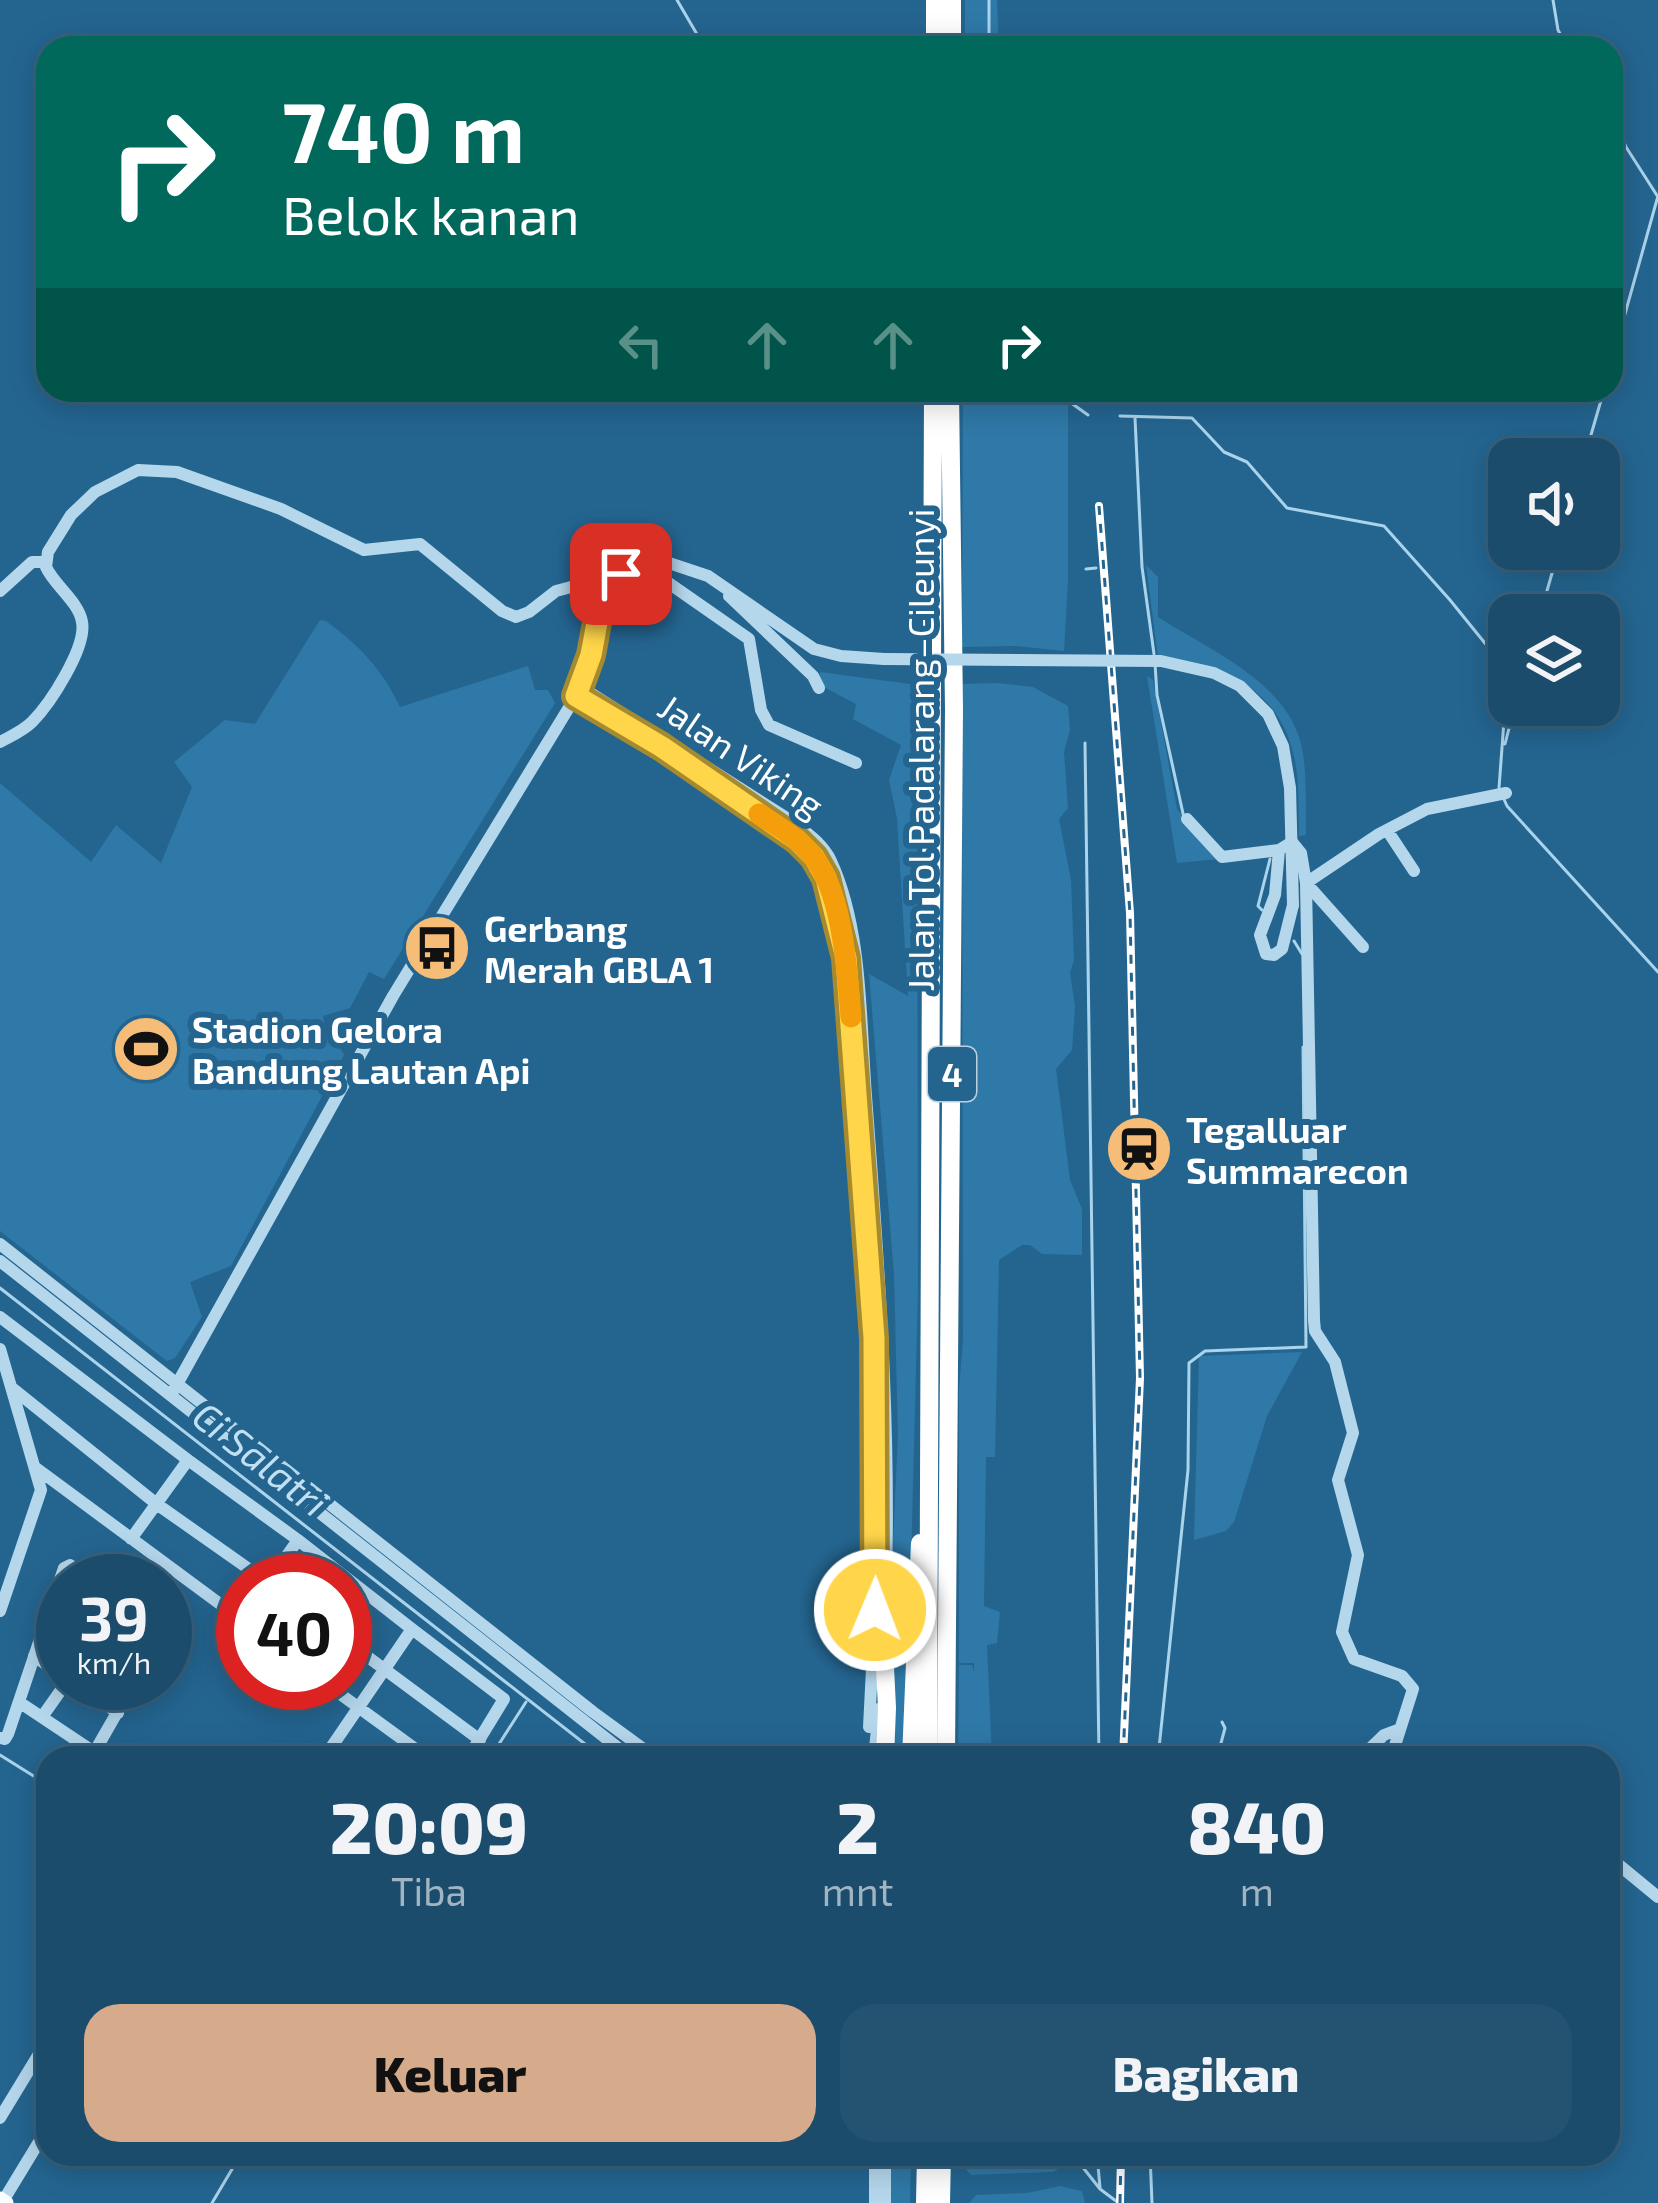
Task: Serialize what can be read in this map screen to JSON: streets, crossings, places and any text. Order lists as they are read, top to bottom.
{
  "streets": {
    "highway": ["Jalan Tol Padalarang–Cileunyi", "4"],
    "street": ["Jalan Viking"]
  },
  "water": ["Ci Salatri"],
  "places": {
    "bus stop": ["Gerbang Merah GBLA 1"],
    "sports": ["Stadion Gelora Bandung Lautan Api"],
    "station": ["Tegalluar Summarecon"]
  },
  "page": {
    "turn": ["740 m", "Belok kanan"],
    "speed": "39 km/h",
    "limit": "40",
    "eta": [
      "20:09",
      "Tiba",
      "2",
      "mnt",
      "840",
      "m"
    ],
    "buttons": ["Keluar", "Bagikan"]
  }
}
